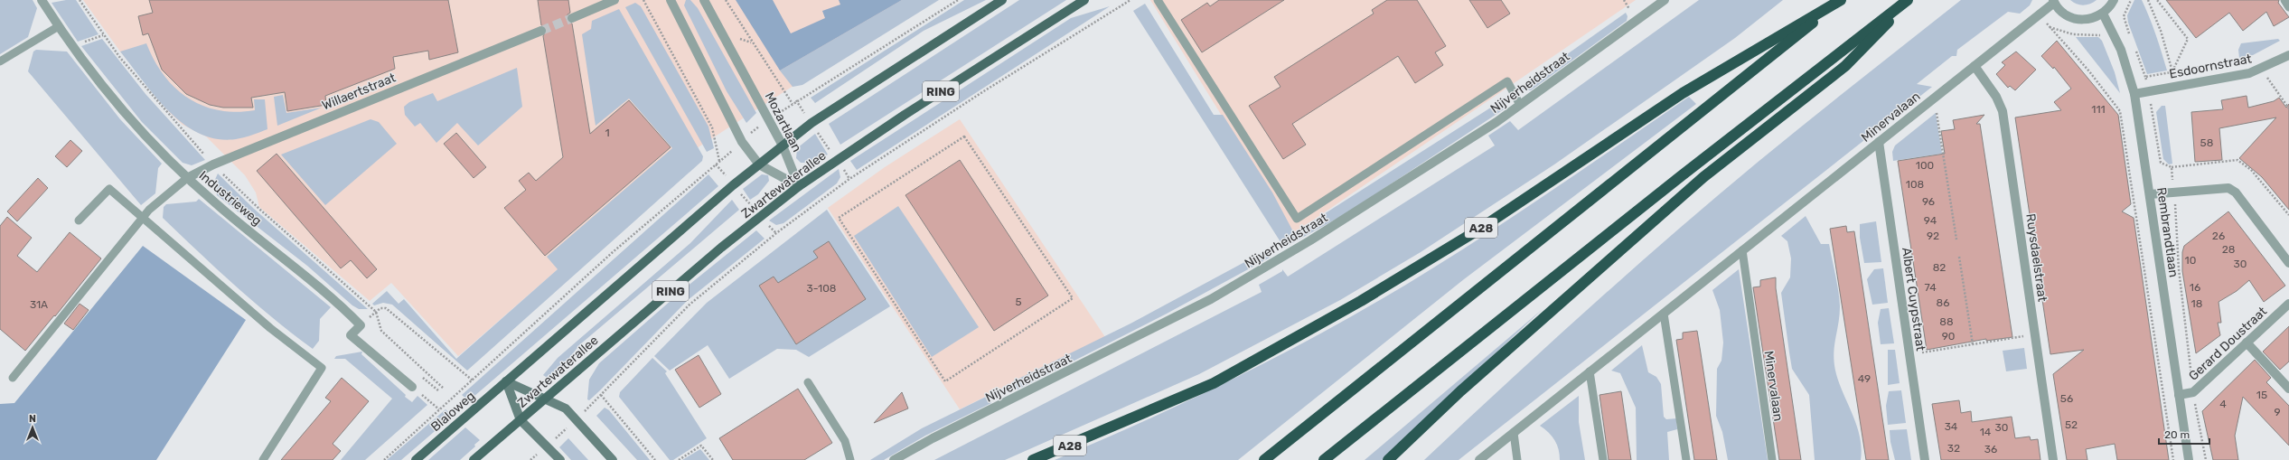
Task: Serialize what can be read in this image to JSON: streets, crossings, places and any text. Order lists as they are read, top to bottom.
{
  "streets": {
    "highway": ["A28"],
    "main road": ["RING", "Zwartewaterallee", "Blaloweg"],
    "street": [
      "Esdoornstraat",
      "Nijverheidstraat",
      "Willaertstraat",
      "Minervalaan",
      "Mozartlaan",
      "Industrieweg",
      "Rembrandtlaan",
      "Ruysdaelstraat",
      "Albert Cuypstraat",
      "Gerard Doustraat"
    ]
  },
  "crossings": [
    ["Esdoornstraat", "Rembrandtlaan"],
    ["Willaertstraat", "Industrieweg"],
    ["RING", "Zwartewaterallee"],
    ["Minervalaan", "Ruysdaelstraat"],
    ["Minervalaan", "Albert Cuypstraat"],
    ["Mozartlaan", "Zwartewaterallee"],
    ["Zwartewaterallee", "Blaloweg"],
    ["Rembrandtlaan", "Gerard Doustraat"]
  ],
  "house_numbers": [
    "111",
    "1",
    "58",
    "100",
    "108",
    "96",
    "94",
    "92",
    "26",
    "28",
    "10",
    "30",
    "82",
    "74",
    "16",
    "3-108",
    "5",
    "86",
    "18",
    "31A",
    "88",
    "90",
    "49",
    "15",
    "56",
    "4",
    "9",
    "52",
    "34",
    "30",
    "14",
    "32",
    "36"
  ],
  "scale_bar": "20 m",
  "north": "top"
}
